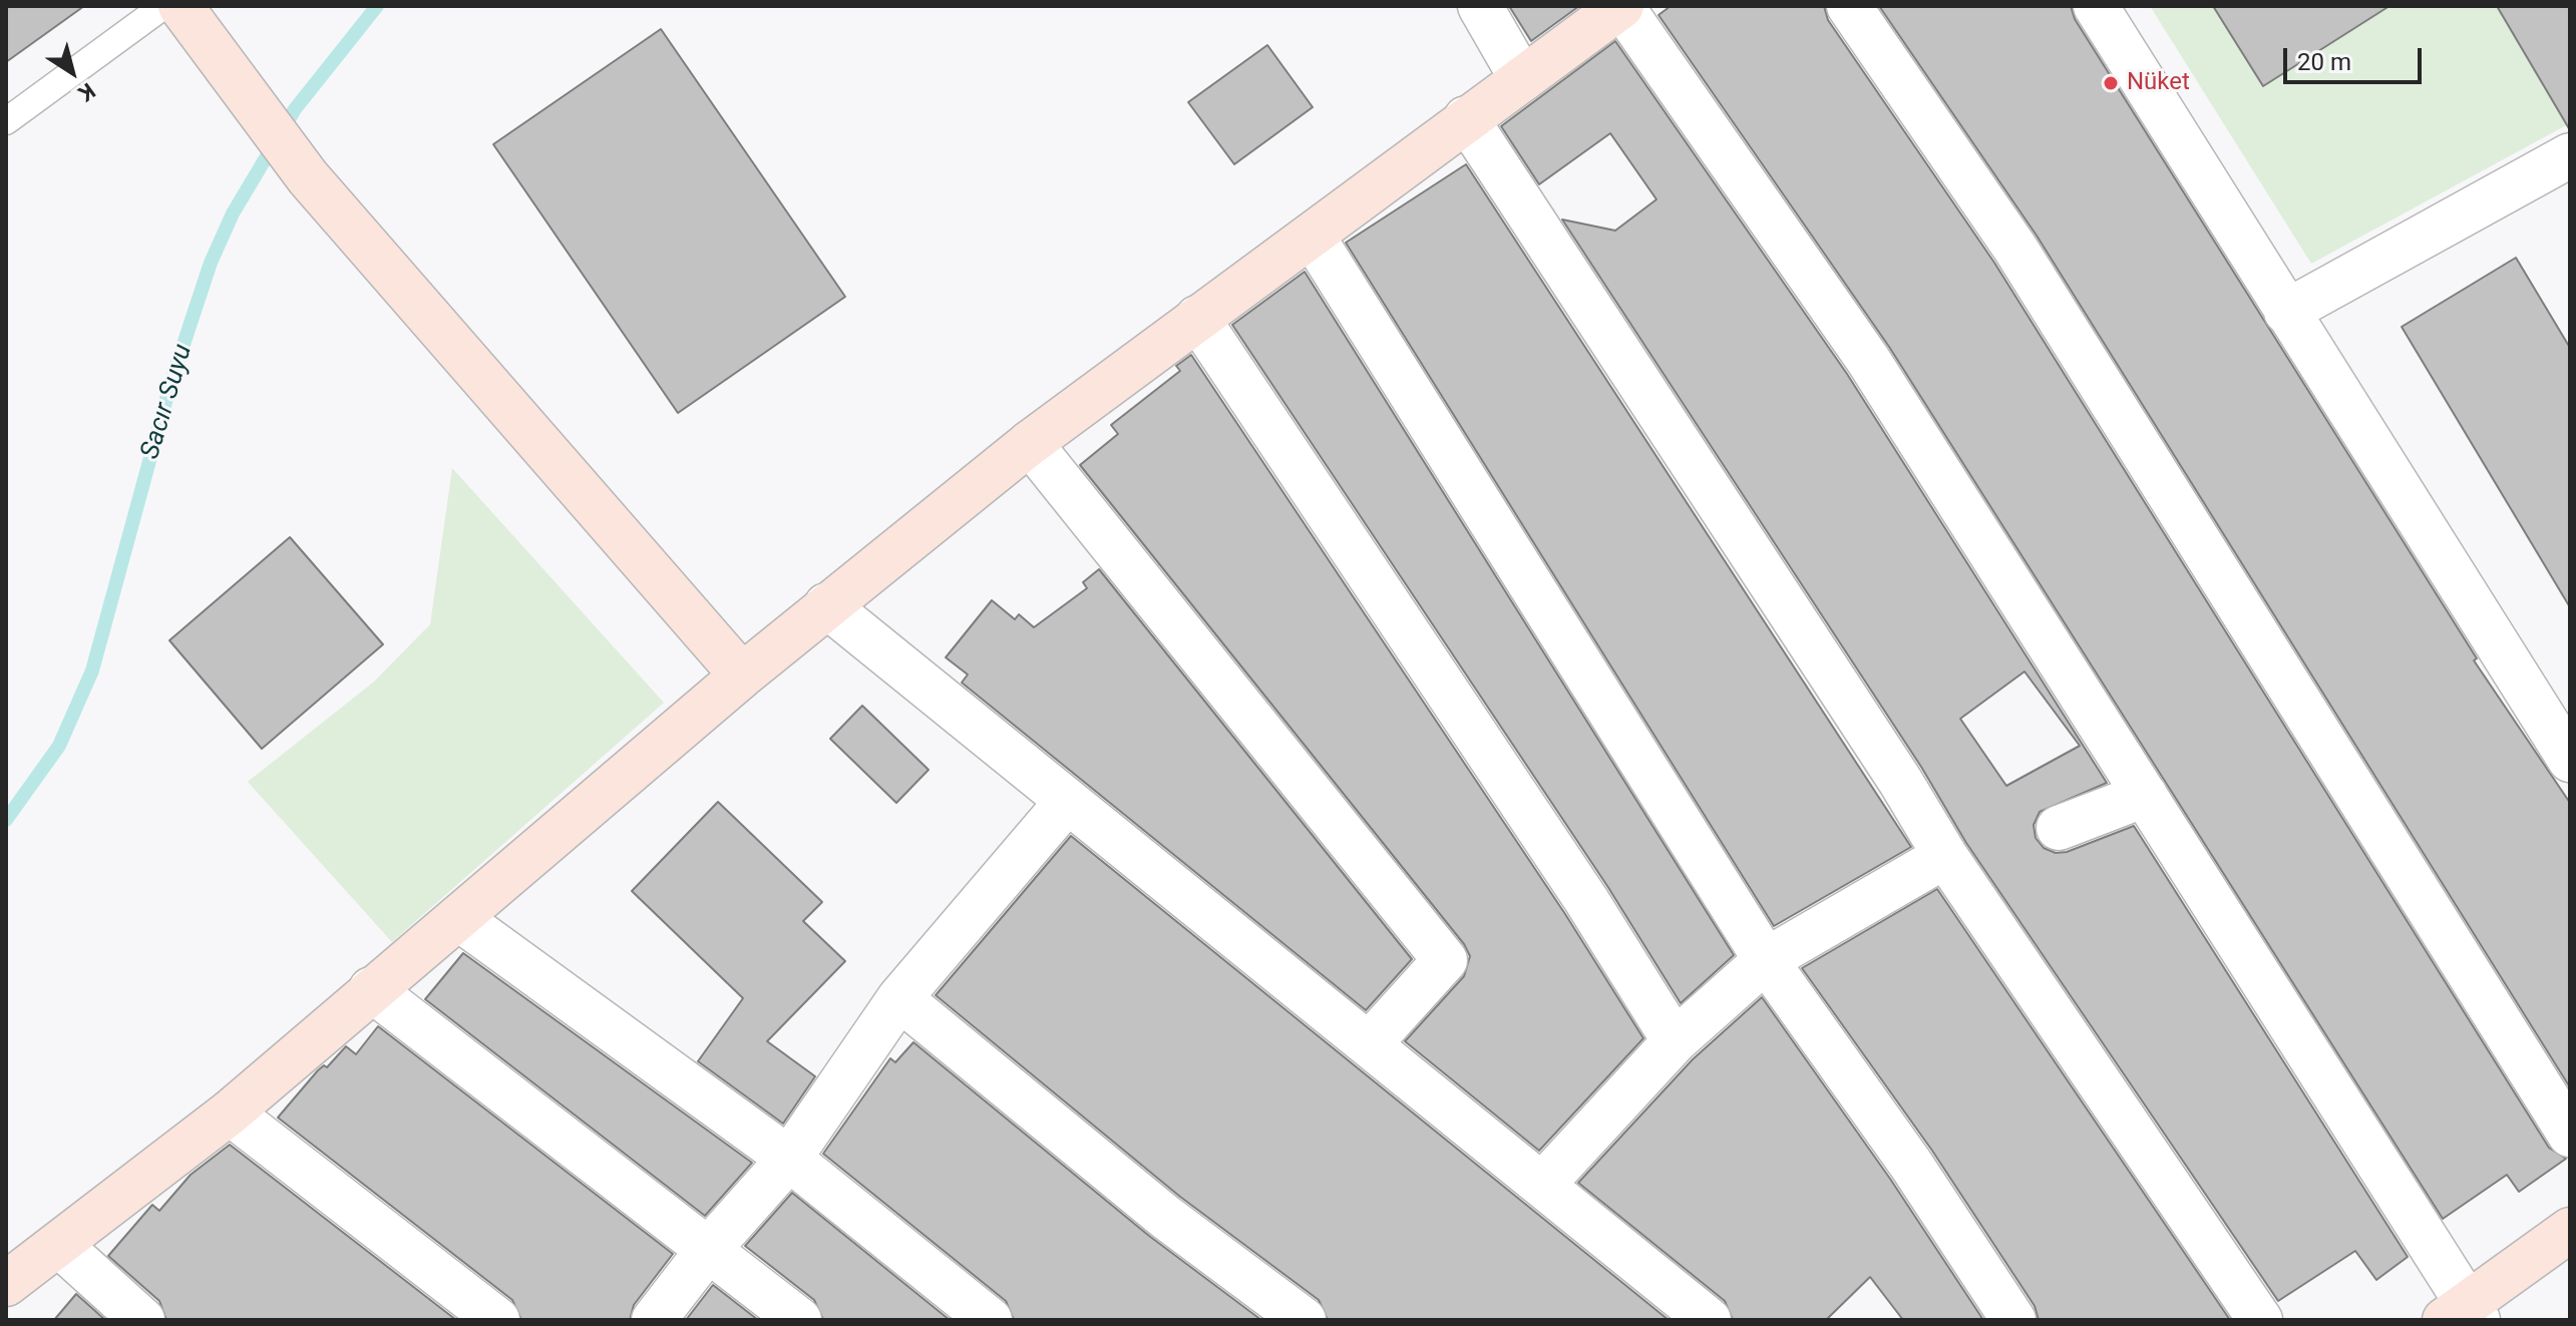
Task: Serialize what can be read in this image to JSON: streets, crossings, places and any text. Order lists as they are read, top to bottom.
{
  "water": ["Sacır Suyu"],
  "places": ["Nüket"],
  "scale_bar": "20 m",
  "north": "bottom right"
}
